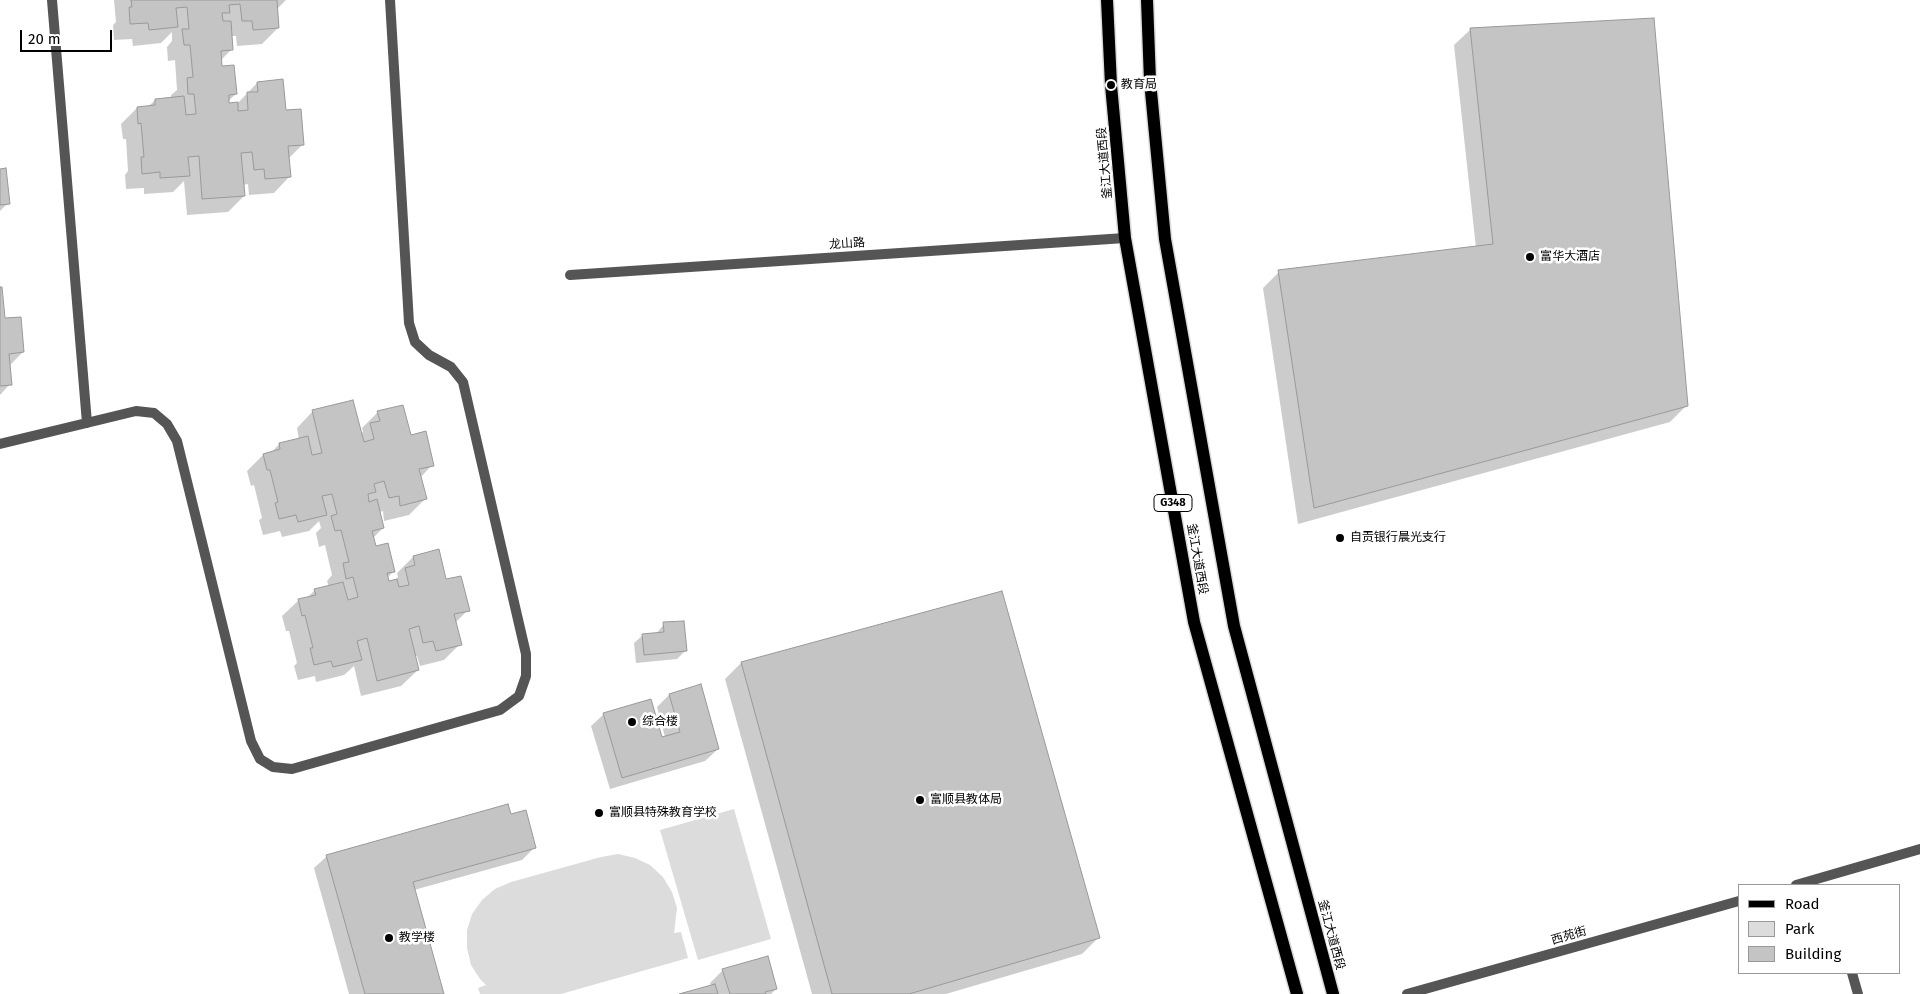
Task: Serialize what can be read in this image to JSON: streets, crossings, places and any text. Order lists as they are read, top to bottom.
{
  "streets": {
    "main road": ["釜江大道西段", "G348"],
    "street": ["龙山路", "西苑街"]
  },
  "crossings": [
    ["釜江大道西段", "龙山路"]
  ],
  "places": [
    "教育局",
    "富华大酒店",
    "自贡银行晨光支行",
    "综合楼",
    "富顺县教体局",
    "富顺县特殊教育学校",
    "教学楼"
  ],
  "legend": ["Road", "Park", "Building"],
  "scale_bar": "20 m"
}
